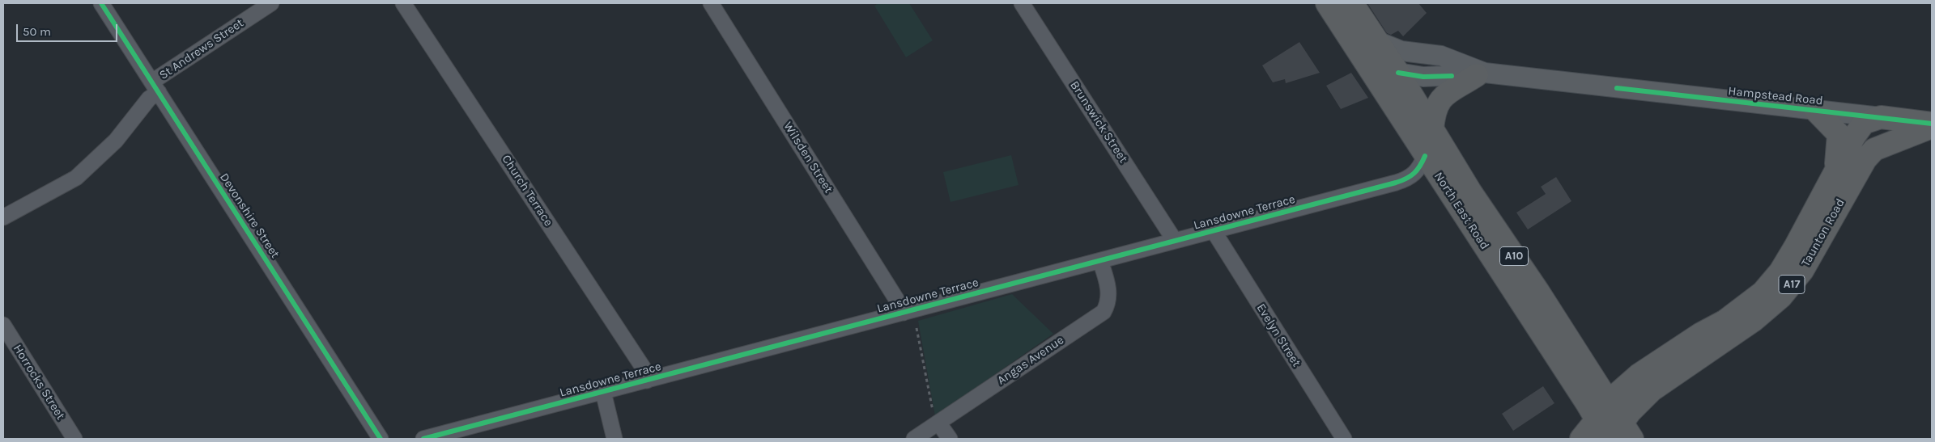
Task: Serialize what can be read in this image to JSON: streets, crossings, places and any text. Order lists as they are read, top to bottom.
{
  "streets": {
    "highway": [
      "Hampstead Road",
      "North East Road",
      "Taunton Road",
      "A10",
      "A17"
    ],
    "street": [
      "St Andrews Street",
      "Brunswick Street",
      "Wilsden Street",
      "Church Terrace",
      "Lansdowne Terrace",
      "Devonshire Street",
      "Evelyn Street",
      "Angas Avenue",
      "Horrocks Street"
    ]
  },
  "crossings": [
    ["St Andrews Street", "Devonshire Street"],
    ["Hampstead Road", "North East Road"],
    ["Hampstead Road", "Taunton Road"],
    ["Brunswick Street", "Lansdowne Terrace"],
    ["Wilsden Street", "Lansdowne Terrace"],
    ["Church Terrace", "Lansdowne Terrace"],
    ["North East Road", "Lansdowne Terrace"],
    ["North East Road", "Taunton Road"],
    ["North East Road", "A17"],
    ["Lansdowne Terrace", "Evelyn Street"],
    ["Lansdowne Terrace", "Angas Avenue"],
    ["Taunton Road", "A17"]
  ],
  "scale_bar": "50 m"
}
